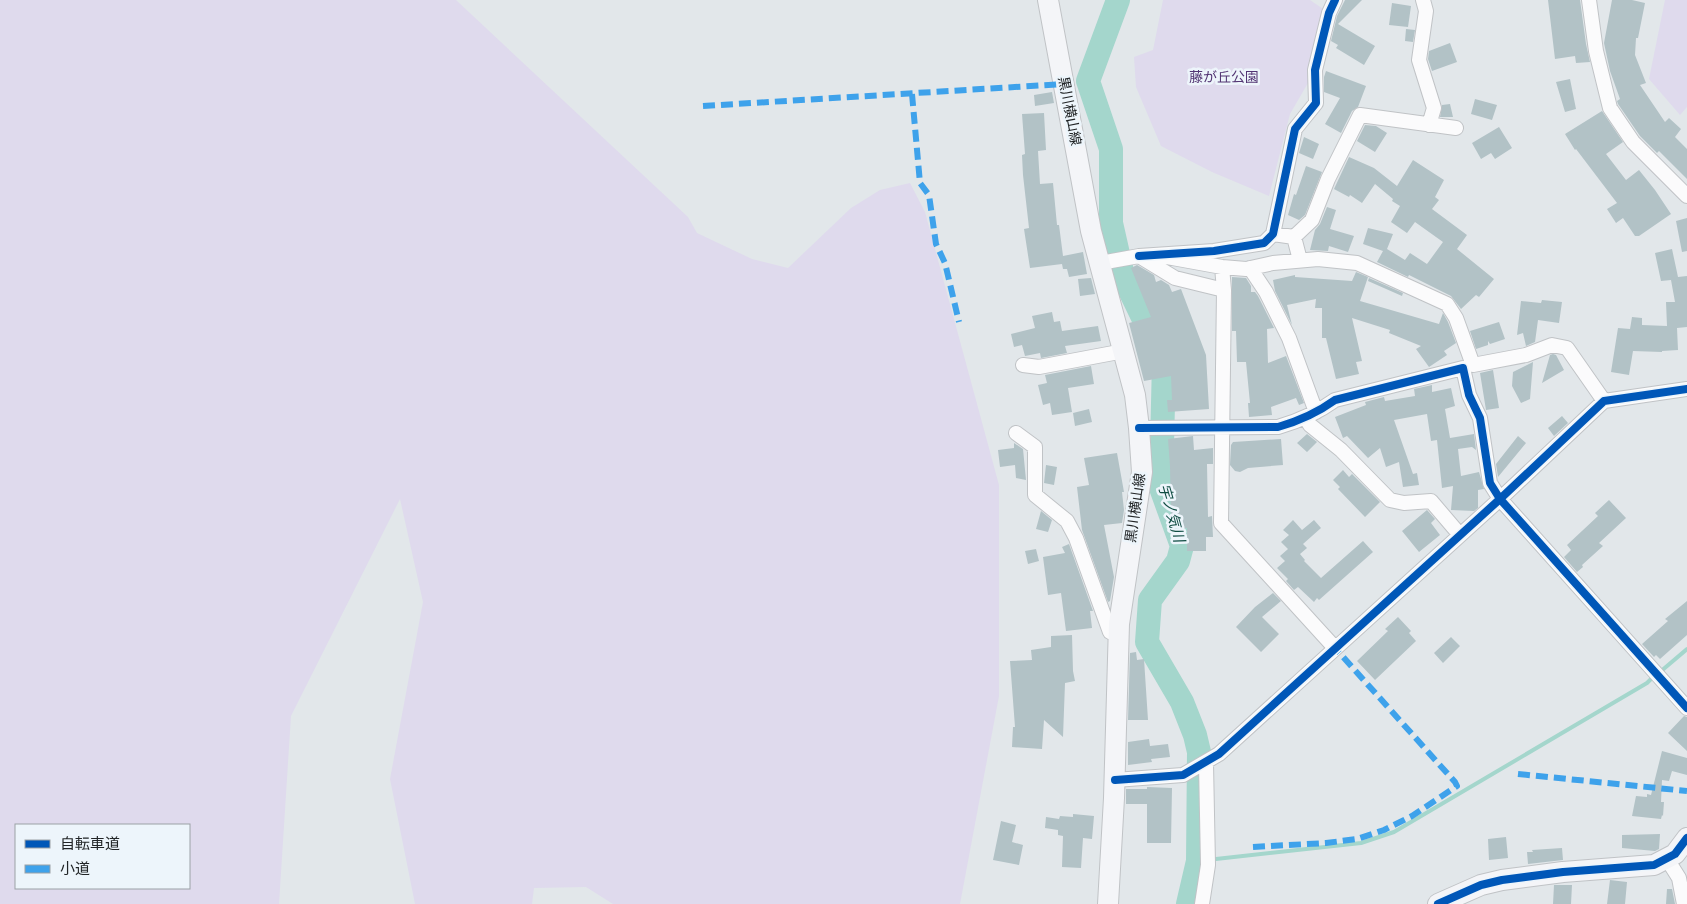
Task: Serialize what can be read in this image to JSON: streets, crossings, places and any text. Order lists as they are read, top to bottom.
{
  "streets": {
    "main road": ["黒川横山線"]
  },
  "water": ["宇ノ気川"],
  "parks": ["藤が丘公園"],
  "legend": ["自転車道", "小道"]
}
